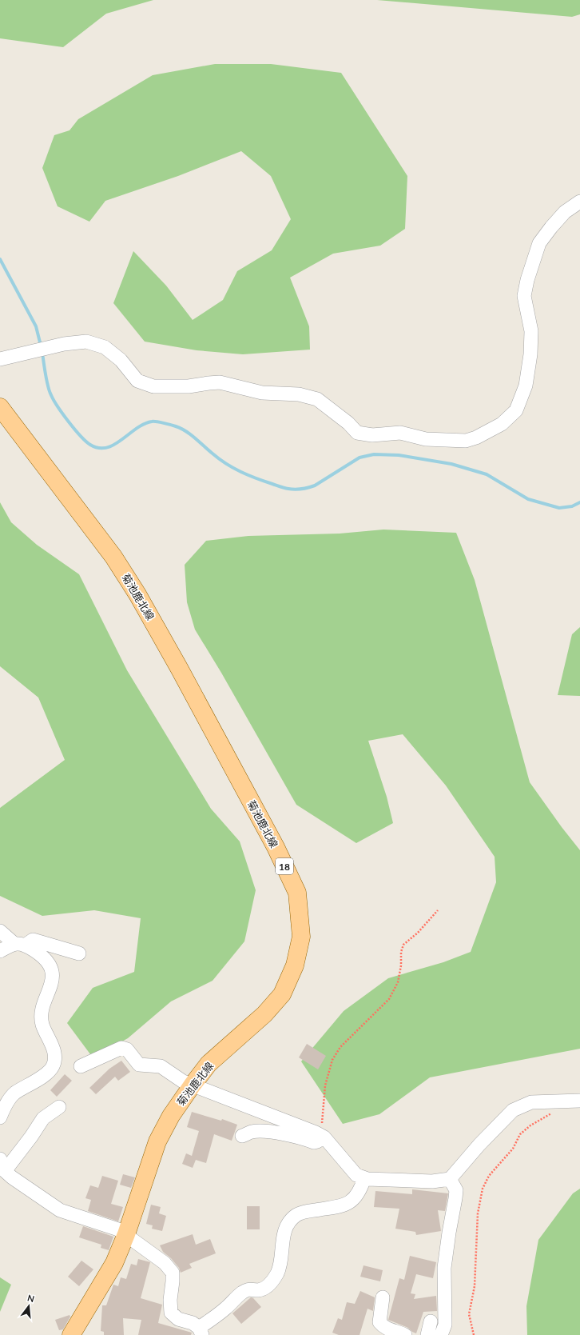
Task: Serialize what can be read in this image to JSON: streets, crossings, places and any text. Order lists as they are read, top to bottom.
{
  "streets": {
    "main road": ["菊池鹿北線", "18"]
  },
  "north": "top"
}
